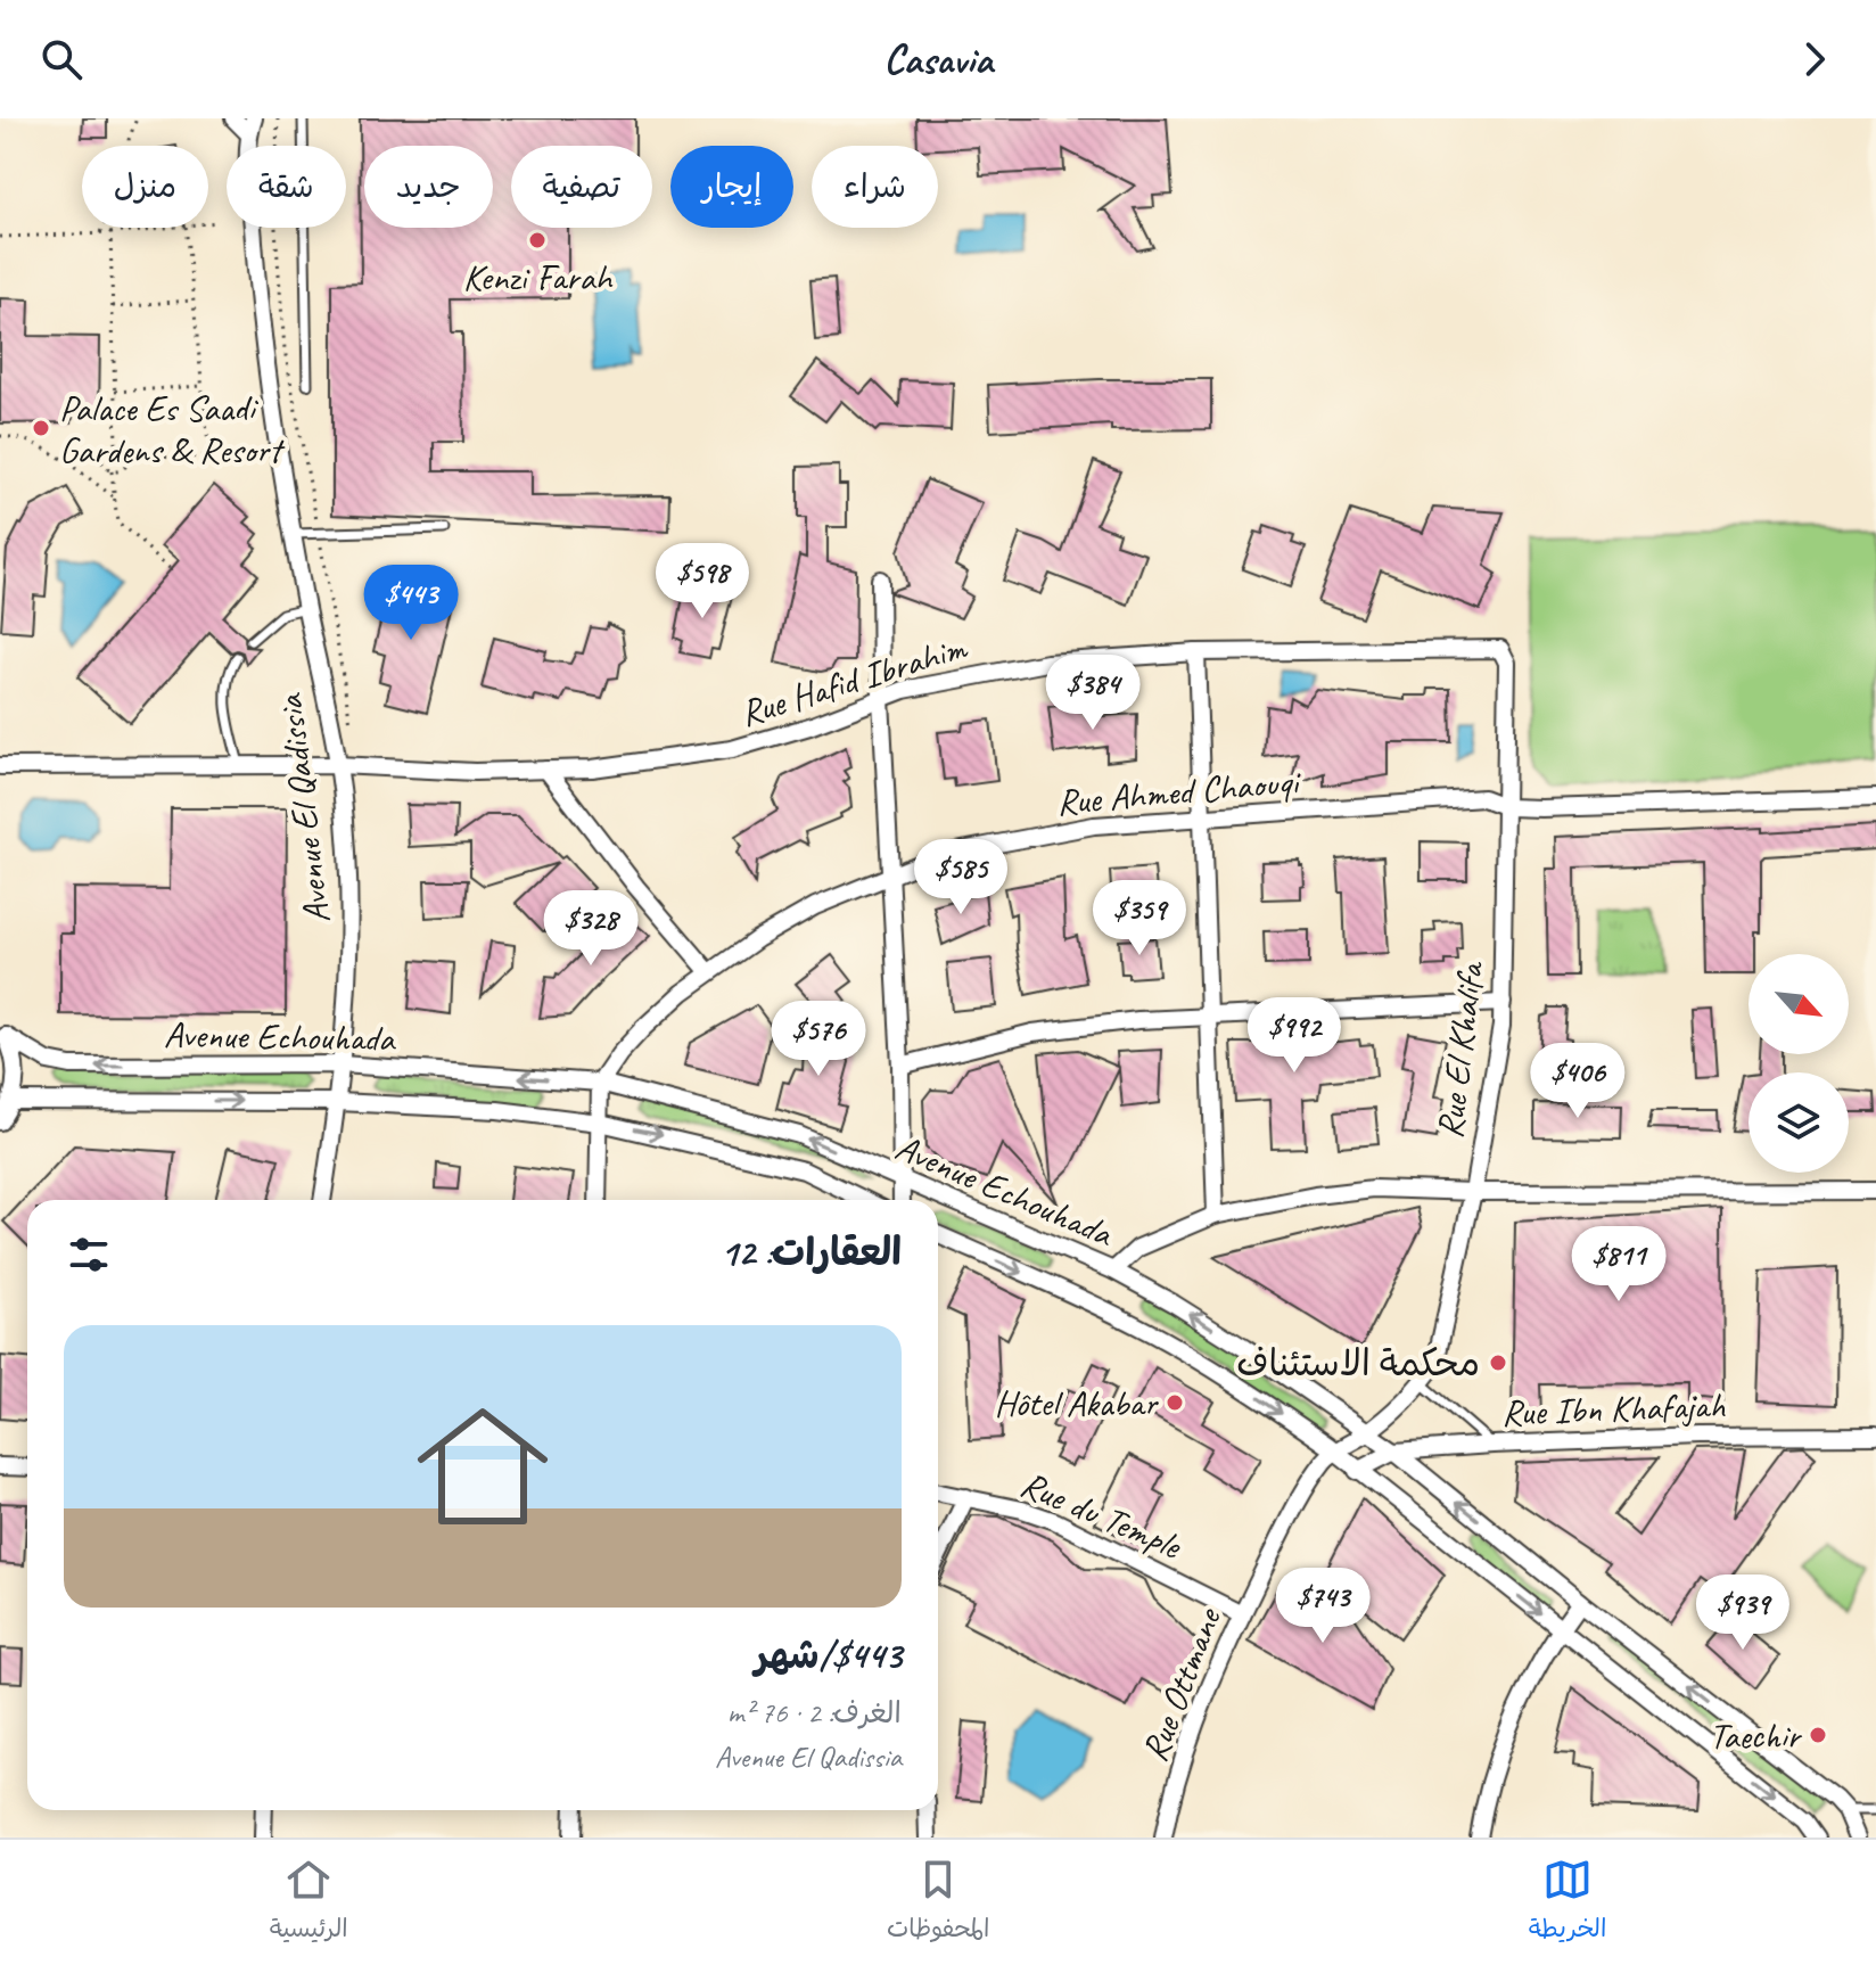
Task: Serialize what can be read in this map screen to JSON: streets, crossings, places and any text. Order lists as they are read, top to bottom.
{
  "streets": {
    "street": [
      "Rue Hafid Ibrahim",
      "Rue Ahmed Chaouqi",
      "Avenue El Qadissia",
      "Avenue Echouhada",
      "Rue El Khalifa",
      "Rue Ibn Khafajah",
      "Rue du Temple",
      "Rue Ottmane"
    ]
  },
  "crossings": [
    ["Rue Hafid Ibrahim", "Avenue El Qadissia"],
    ["Rue Hafid Ibrahim", "Rue El Khalifa"],
    ["Rue Ahmed Chaouqi", "Avenue Echouhada"],
    ["Rue Ahmed Chaouqi", "Rue El Khalifa"],
    ["Avenue El Qadissia", "Avenue Echouhada"],
    ["Avenue Echouhada", "Rue El Khalifa"],
    ["Avenue Echouhada", "Rue Ibn Khafajah"],
    ["Avenue Echouhada", "Rue Ottmane"],
    ["Rue El Khalifa", "Rue Ottmane"],
    ["Rue du Temple", "Rue Ottmane"]
  ],
  "places": [
    "Kenzi Farah",
    "Palace Es Saadi Gardens & Resort",
    "محكمة الاستئناف",
    "Hôtel Akabar",
    "Taechir"
  ],
  "north": "bottom right",
  "page": {
    "header": "Casavia",
    "chip": [
      "شراء",
      "إيجار",
      "تصفية",
      "جديد",
      "شقة",
      "منزل"
    ],
    "price": [
      "$598",
      "$443",
      "$384",
      "$585",
      "$359",
      "$328",
      "$992",
      "$576",
      "$406",
      "$811",
      "$743",
      "$939"
    ],
    "heading": "العقارات: 12",
    "list": [
      {
        "name": "$443/شهر",
        "note": "الغرف: 2 · 76 m² · Avenue El Qadissia"
      }
    ],
    "tabs": ["الخريطة", "المحفوظات", "الرئيسية"]
  }
}
